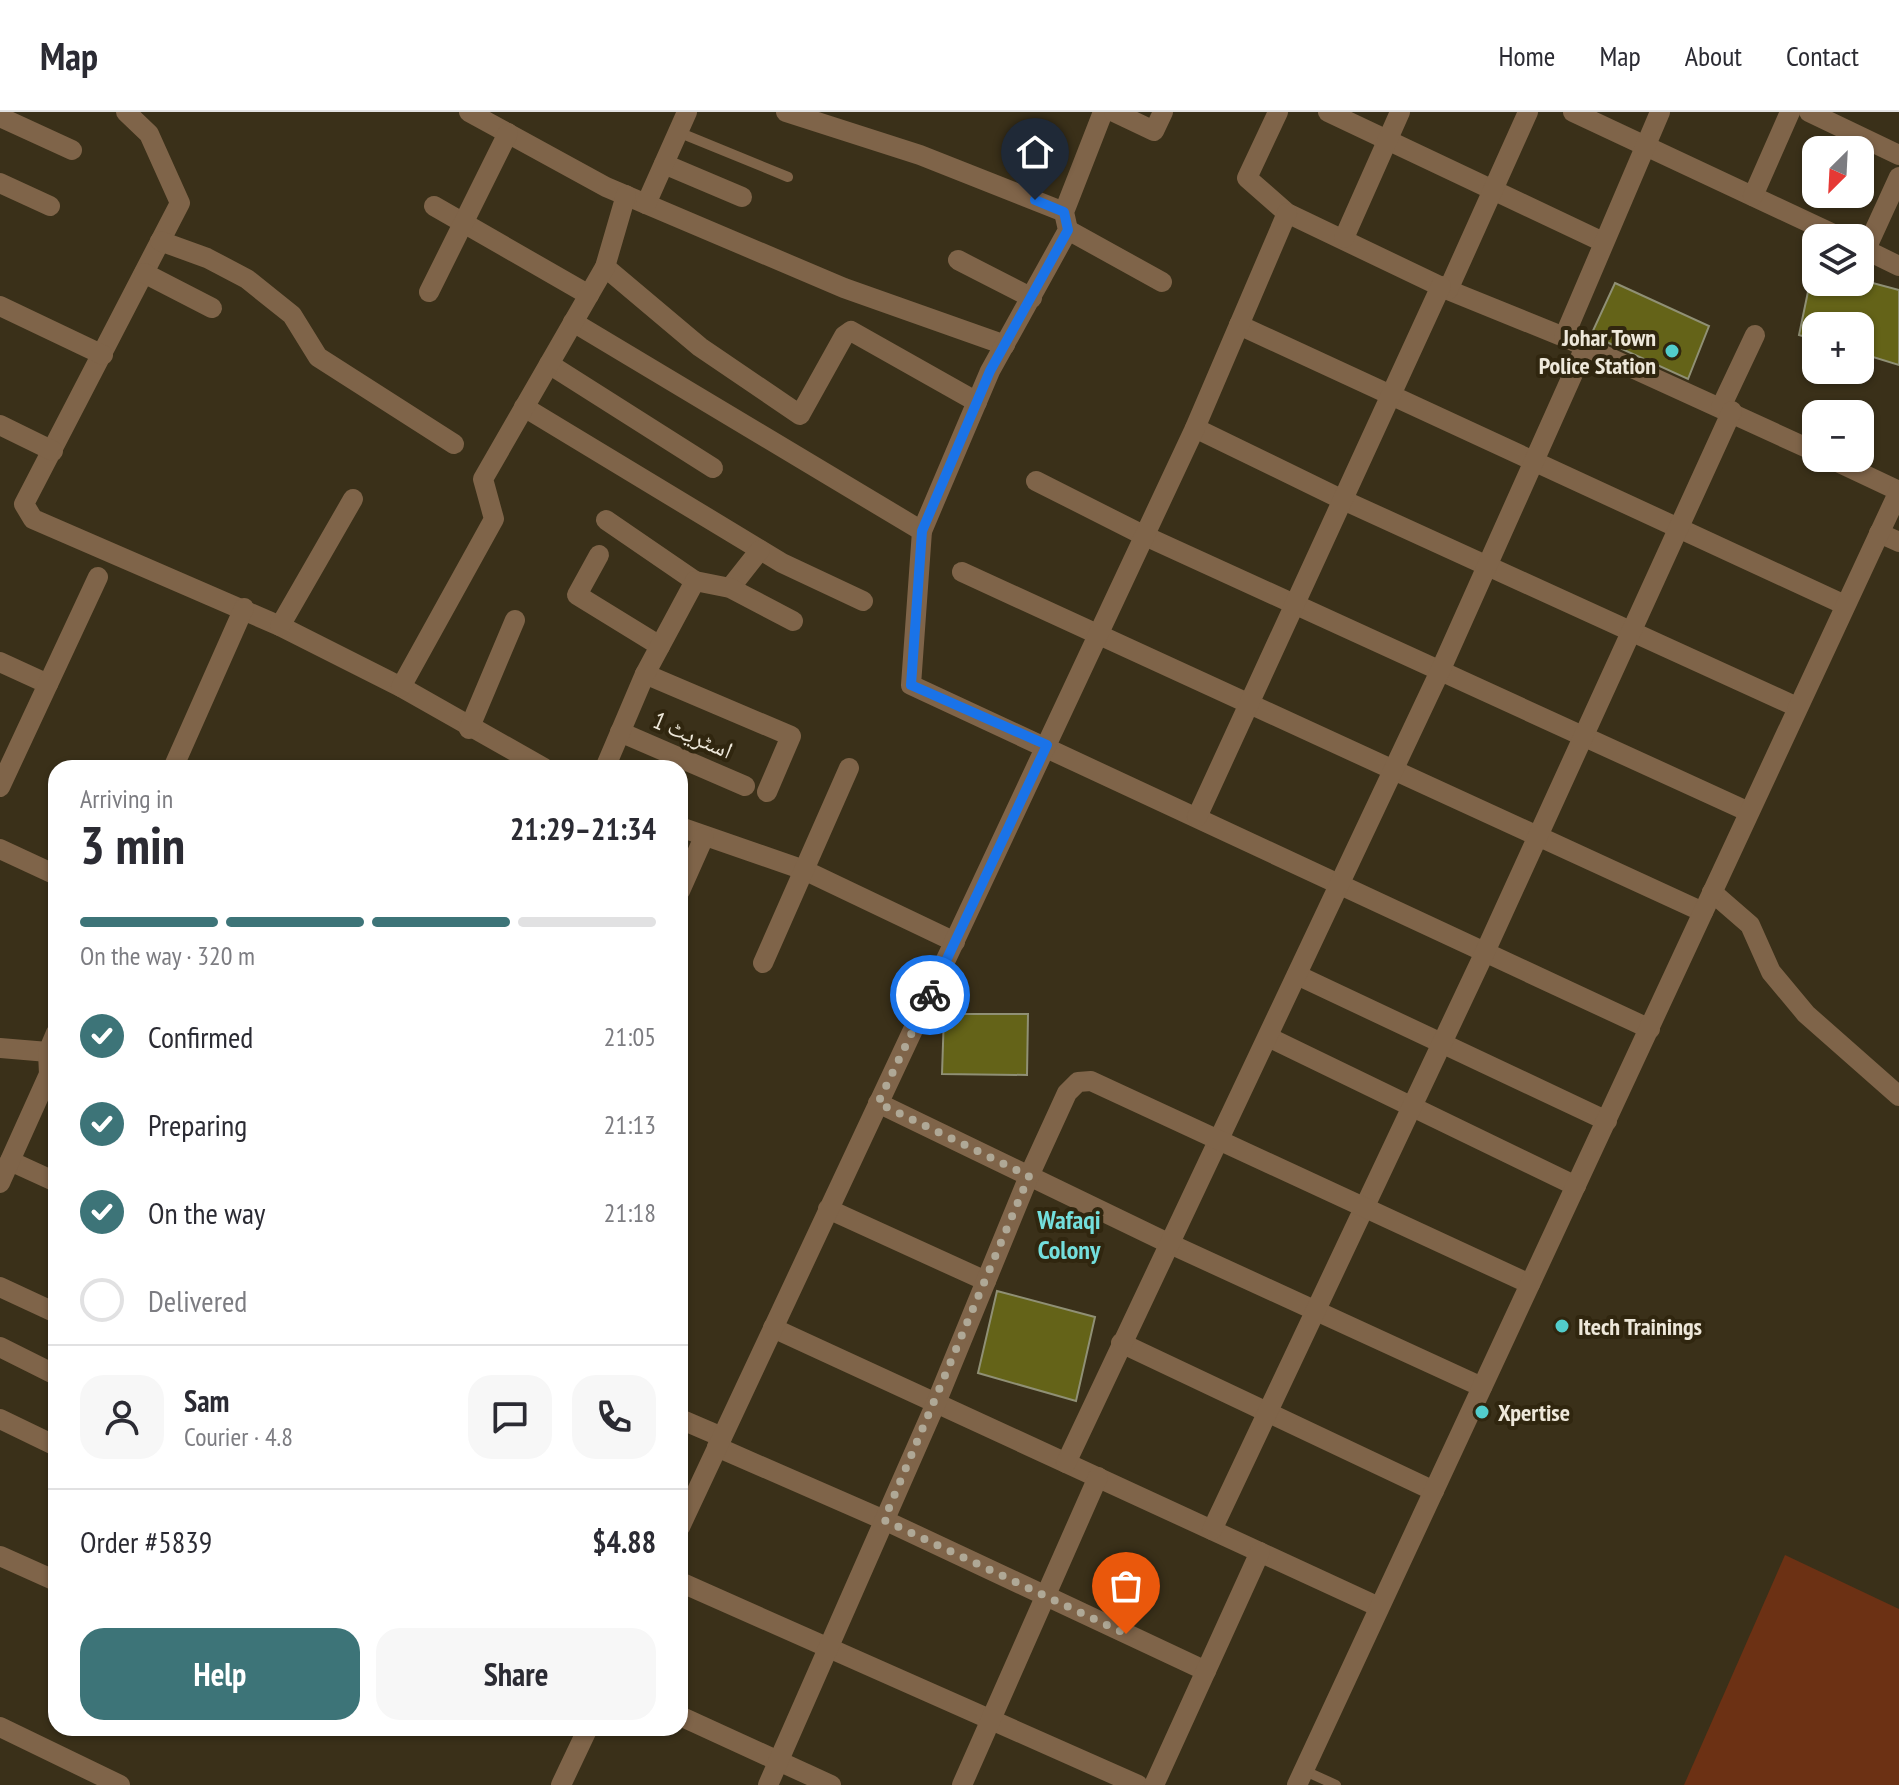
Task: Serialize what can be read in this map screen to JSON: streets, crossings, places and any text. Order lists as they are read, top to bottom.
{
  "streets": {
    "street": ["اسٹریٹ 1"]
  },
  "districts": ["Wafaqi Colony"],
  "places": ["Johar Town Police Station", "Itech Trainings", "Xpertise"],
  "north": "bottom left",
  "page": {
    "header": "Map",
    "nav": [
      "Home",
      "Map",
      "About",
      "Contact"
    ],
    "map_buttons": ["+", "−"],
    "heading": ["3 min", "Arriving in", "21:29–21:34"],
    "panel": [
      "Sam",
      "Courier · 4.8",
      "Order #5839",
      "$4.88"
    ],
    "bar": "On the way · 320 m",
    "list": [
      ["Confirmed", "21:05"],
      ["Preparing", "21:13"],
      ["On the way", "21:18"],
      "Delivered"
    ],
    "buttons": ["Help", "Share"]
  }
}
